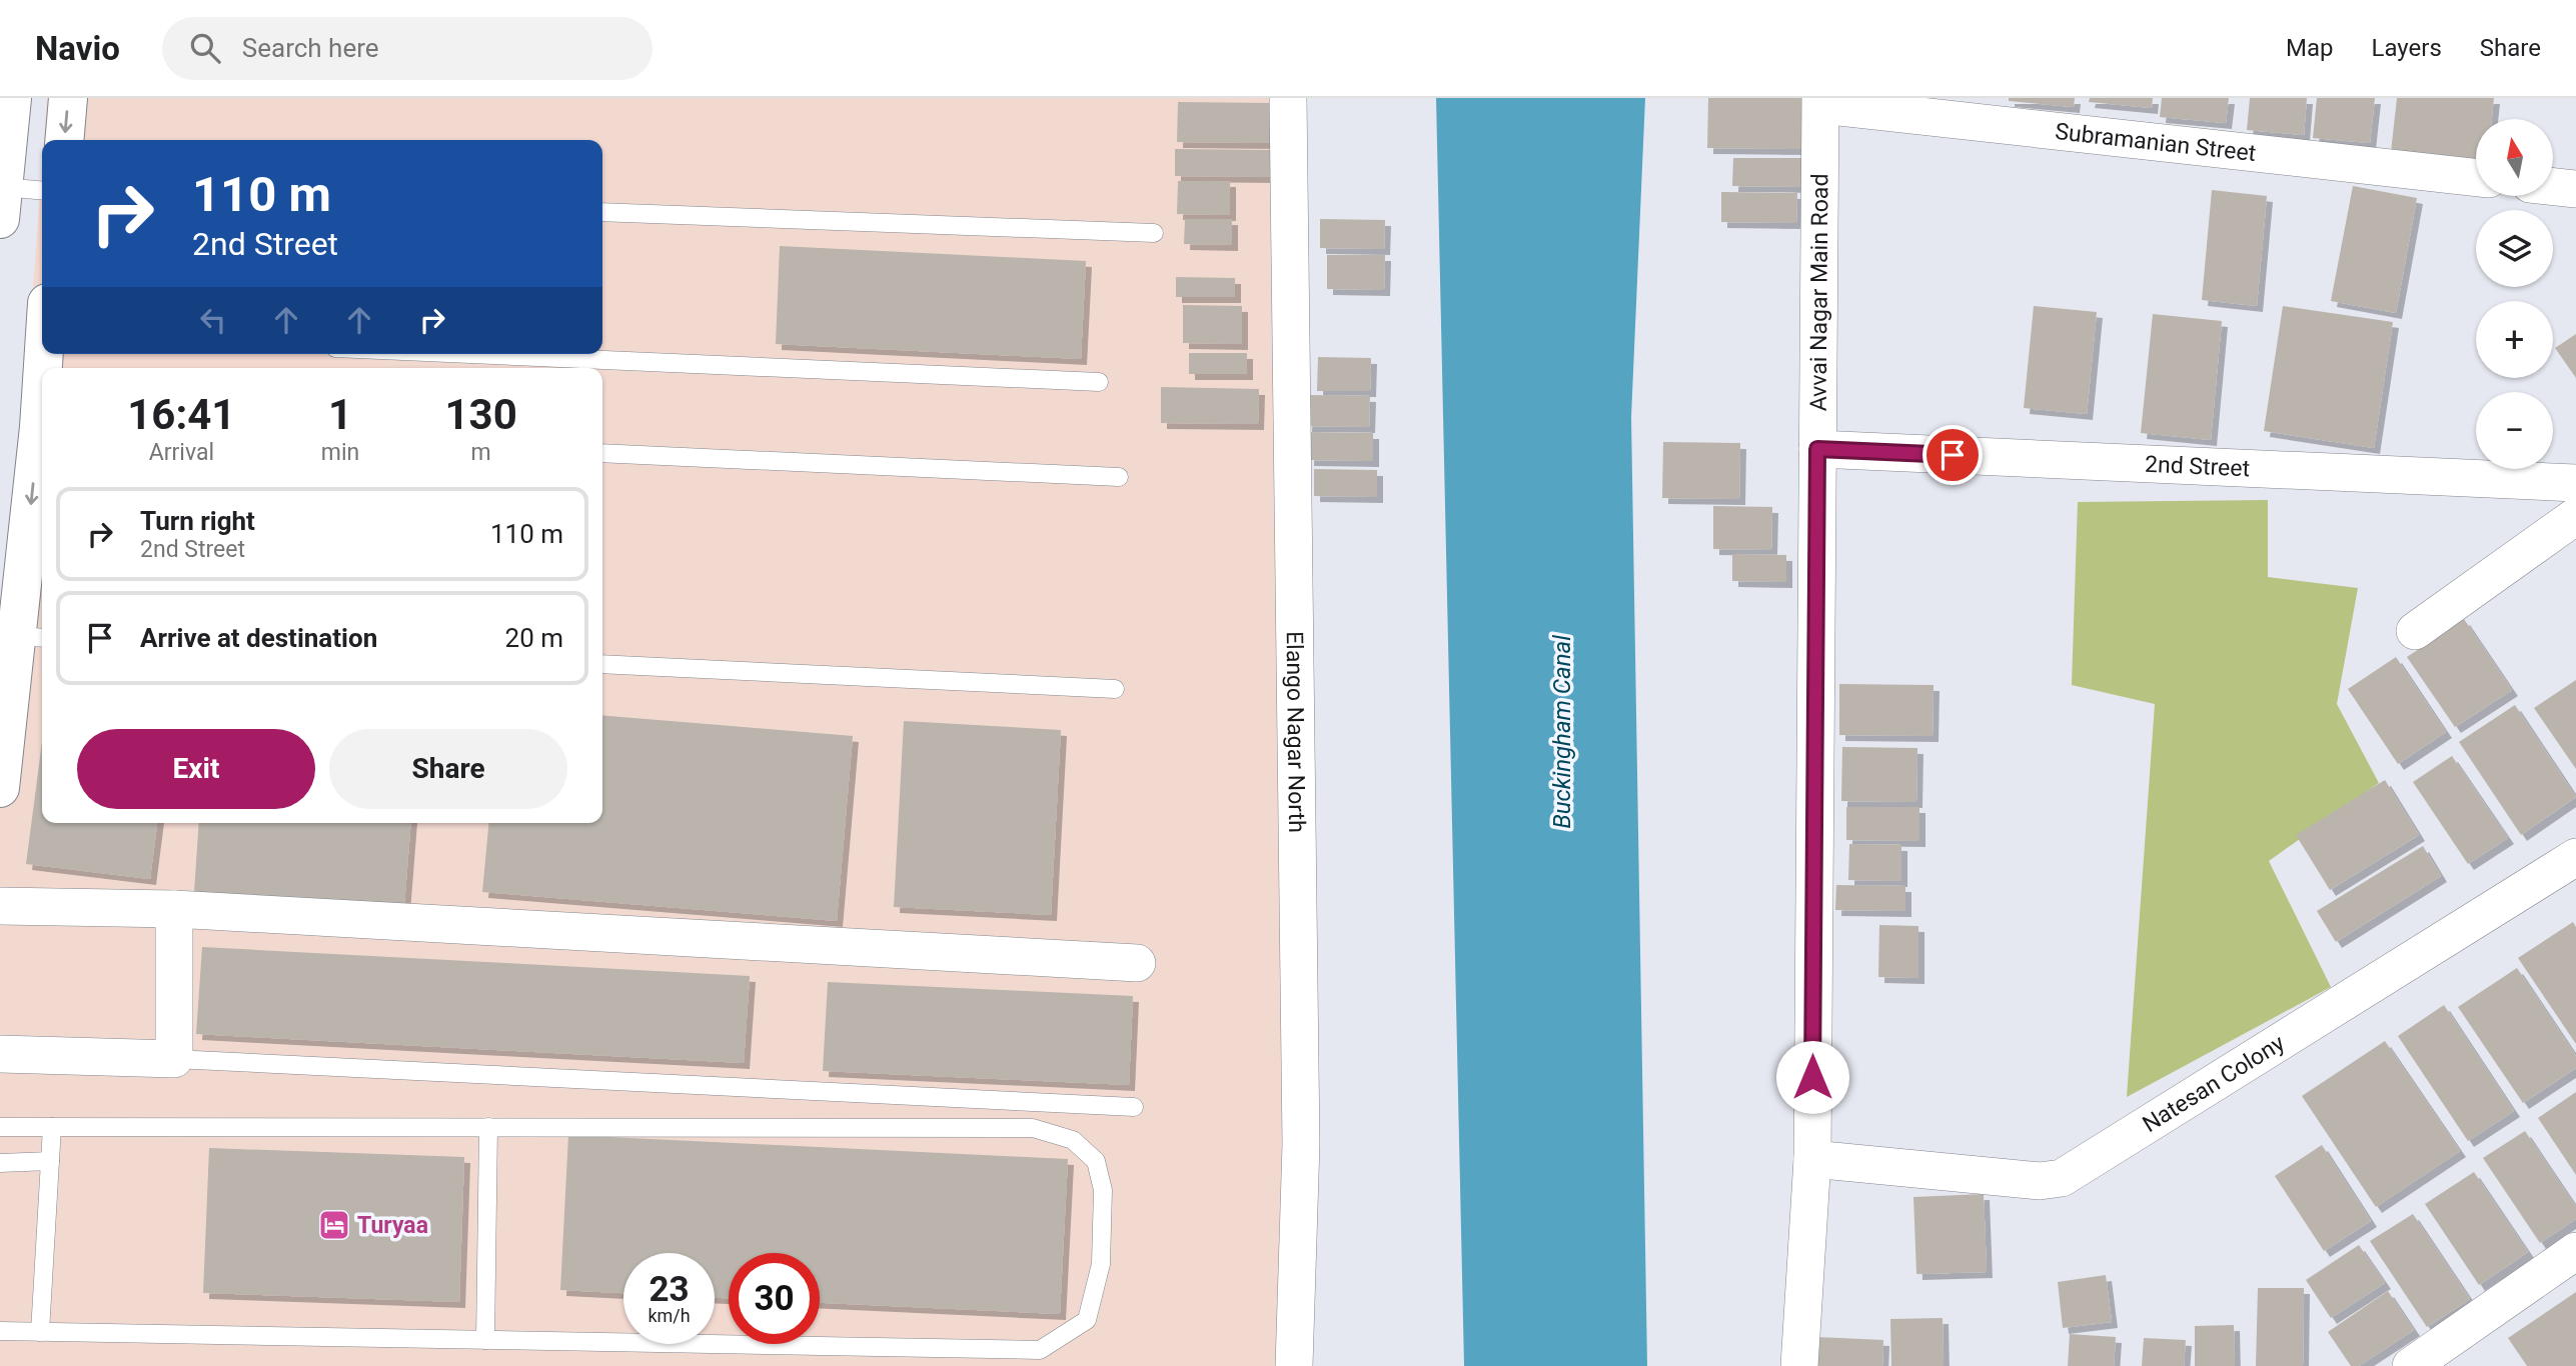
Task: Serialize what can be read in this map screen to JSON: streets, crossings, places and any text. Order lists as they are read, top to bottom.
{
  "streets": {
    "street": [
      "Subramanian Street",
      "Avvai Nagar Main Road",
      "2nd Street",
      "Elango Nagar North",
      "Natesan Colony"
    ]
  },
  "crossings": [
    ["Subramanian Street", "Avvai Nagar Main Road"],
    ["Avvai Nagar Main Road", "2nd Street"],
    ["Avvai Nagar Main Road", "Natesan Colony"]
  ],
  "water": ["Buckingham Canal"],
  "places": {
    "hotel": ["Turyaa"]
  },
  "north": "top",
  "page": {
    "header": "Navio",
    "search": "Search here",
    "nav": ["Map", "Layers", "Share"],
    "map_buttons": ["+", "−"],
    "turn": ["110 m", "2nd Street"],
    "eta": [
      "16:41",
      "Arrival",
      "1",
      "min",
      "130",
      "m"
    ],
    "list": [
      {
        "name": "Turn right",
        "note": "2nd Street",
        "value": "110 m"
      },
      {
        "name": "Arrive at destination",
        "value": "20 m"
      }
    ],
    "buttons": ["Exit", "Share"],
    "speed": "23 km/h",
    "limit": "30"
  }
}
